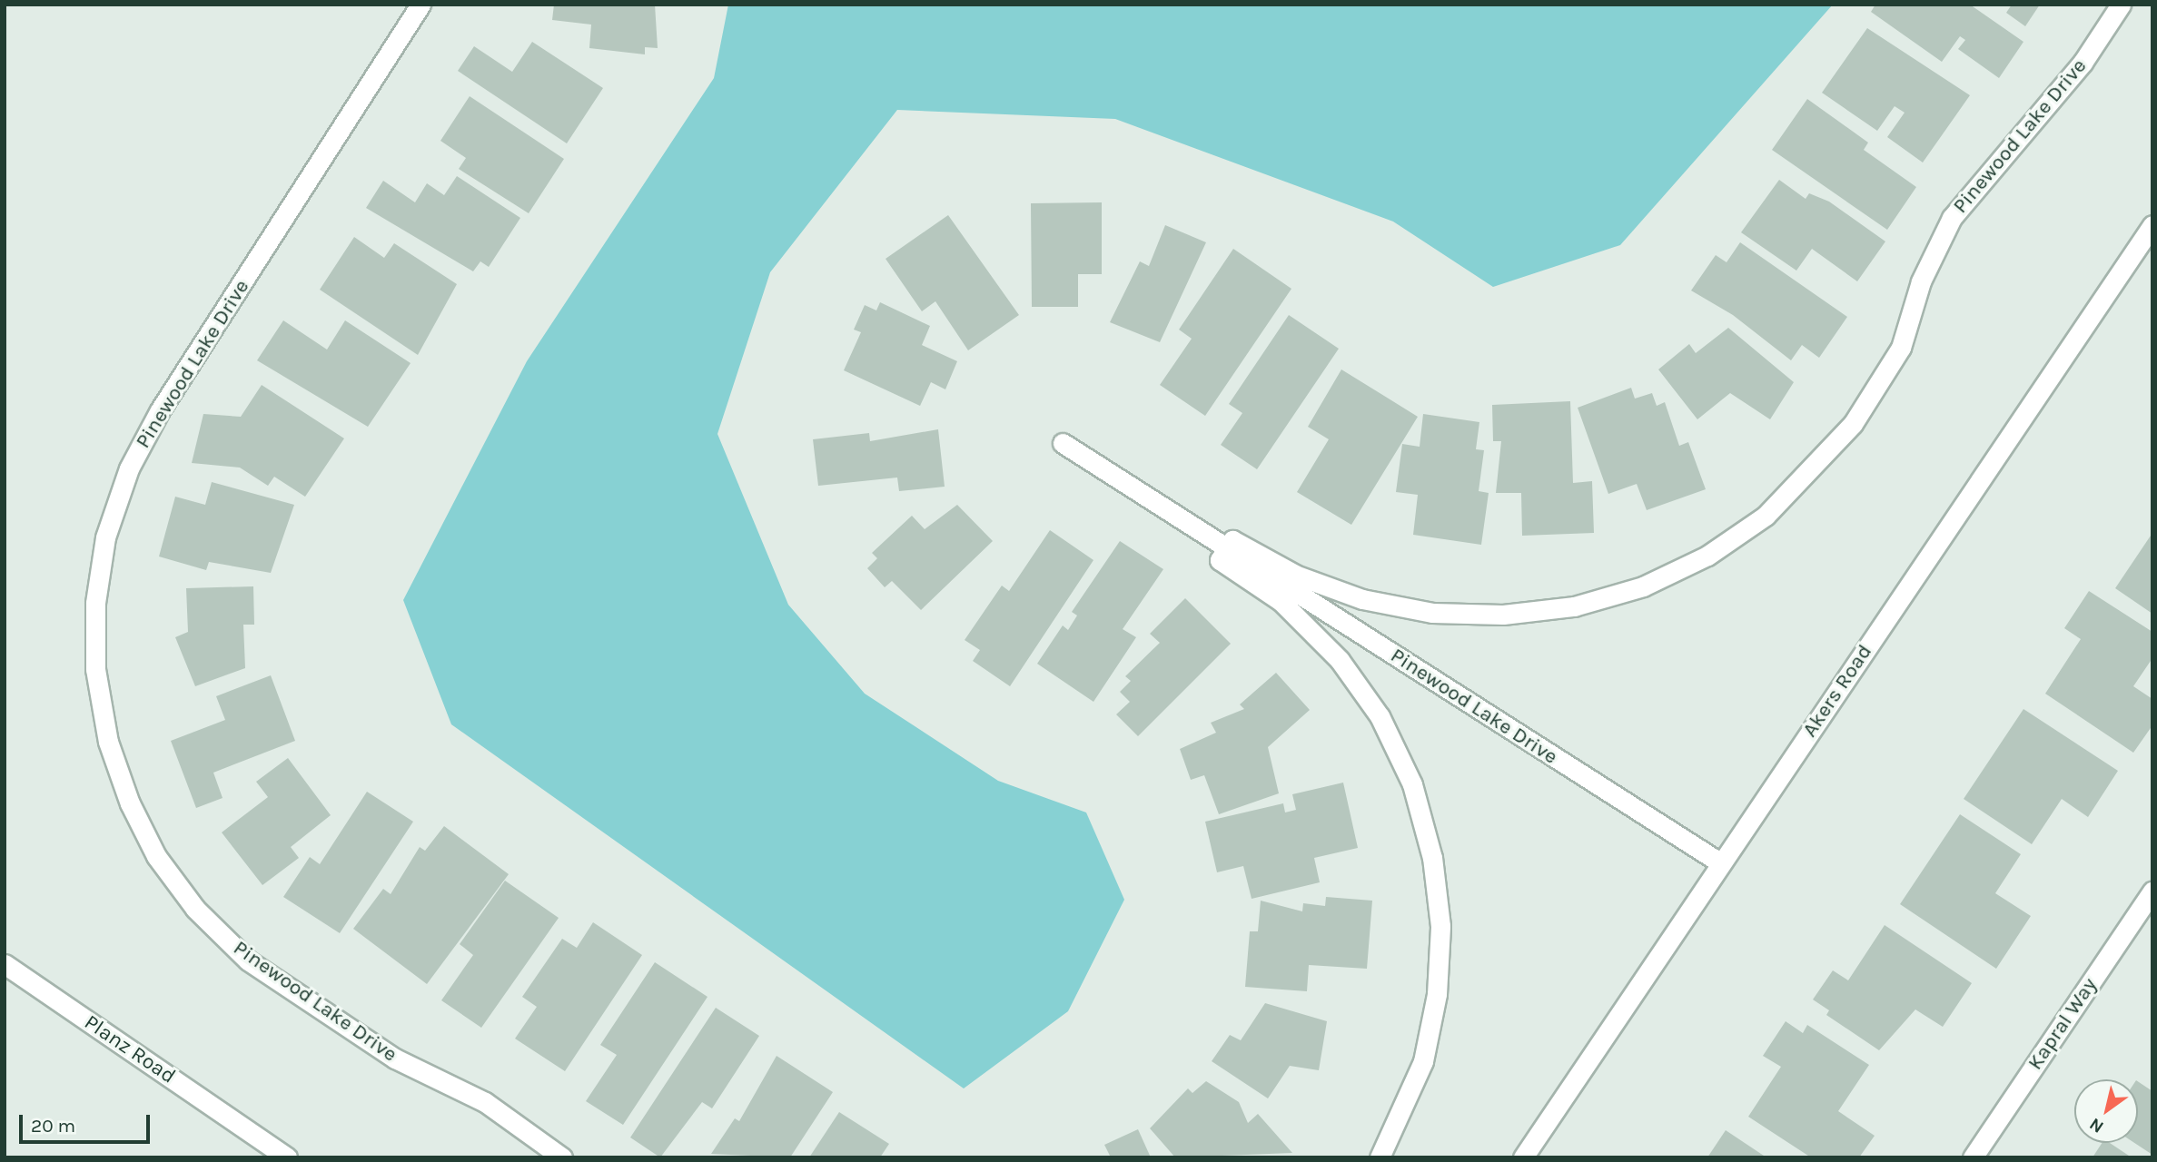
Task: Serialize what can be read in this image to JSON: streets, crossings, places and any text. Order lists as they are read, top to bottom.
{
  "streets": {
    "street": [
      "Pinewood Lake Drive",
      "Akers Road",
      "Kapral Way",
      "Planz Road"
    ]
  },
  "crossings": [
    ["Pinewood Lake Drive", "Akers Road"]
  ],
  "scale_bar": "20 m",
  "north": "bottom left"
}
